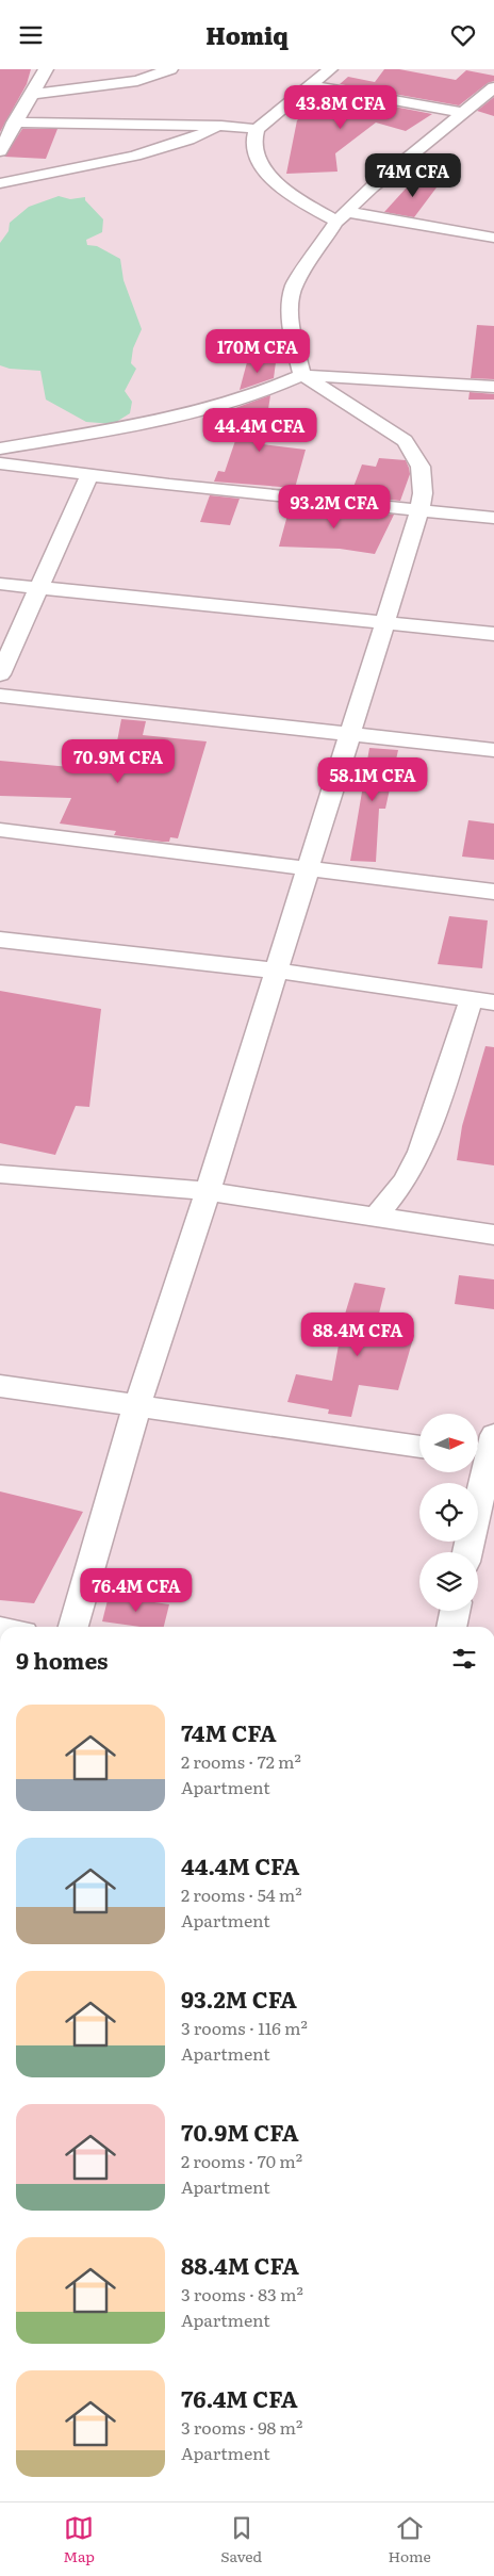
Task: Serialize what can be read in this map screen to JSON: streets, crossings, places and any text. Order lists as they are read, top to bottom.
{
  "north": "right",
  "page": {
    "header": "Homiq",
    "price": [
      "43.8M CFA",
      "74M CFA",
      "170M CFA",
      "44.4M CFA",
      "93.2M CFA",
      "70.9M CFA",
      "58.1M CFA",
      "88.4M CFA",
      "76.4M CFA"
    ],
    "heading": "9 homes",
    "list": [
      {
        "name": "74M CFA",
        "note": "2 rooms · 72 m² · Apartment"
      },
      {
        "name": "44.4M CFA",
        "note": "2 rooms · 54 m² · Apartment"
      },
      {
        "name": "93.2M CFA",
        "note": "3 rooms · 116 m² · Apartment"
      },
      {
        "name": "70.9M CFA",
        "note": "2 rooms · 70 m² · Apartment"
      },
      {
        "name": "88.4M CFA",
        "note": "3 rooms · 83 m² · Apartment"
      },
      {
        "name": "76.4M CFA",
        "note": "3 rooms · 98 m² · Apartment"
      }
    ],
    "tabs": ["Map", "Saved", "Home"]
  }
}
